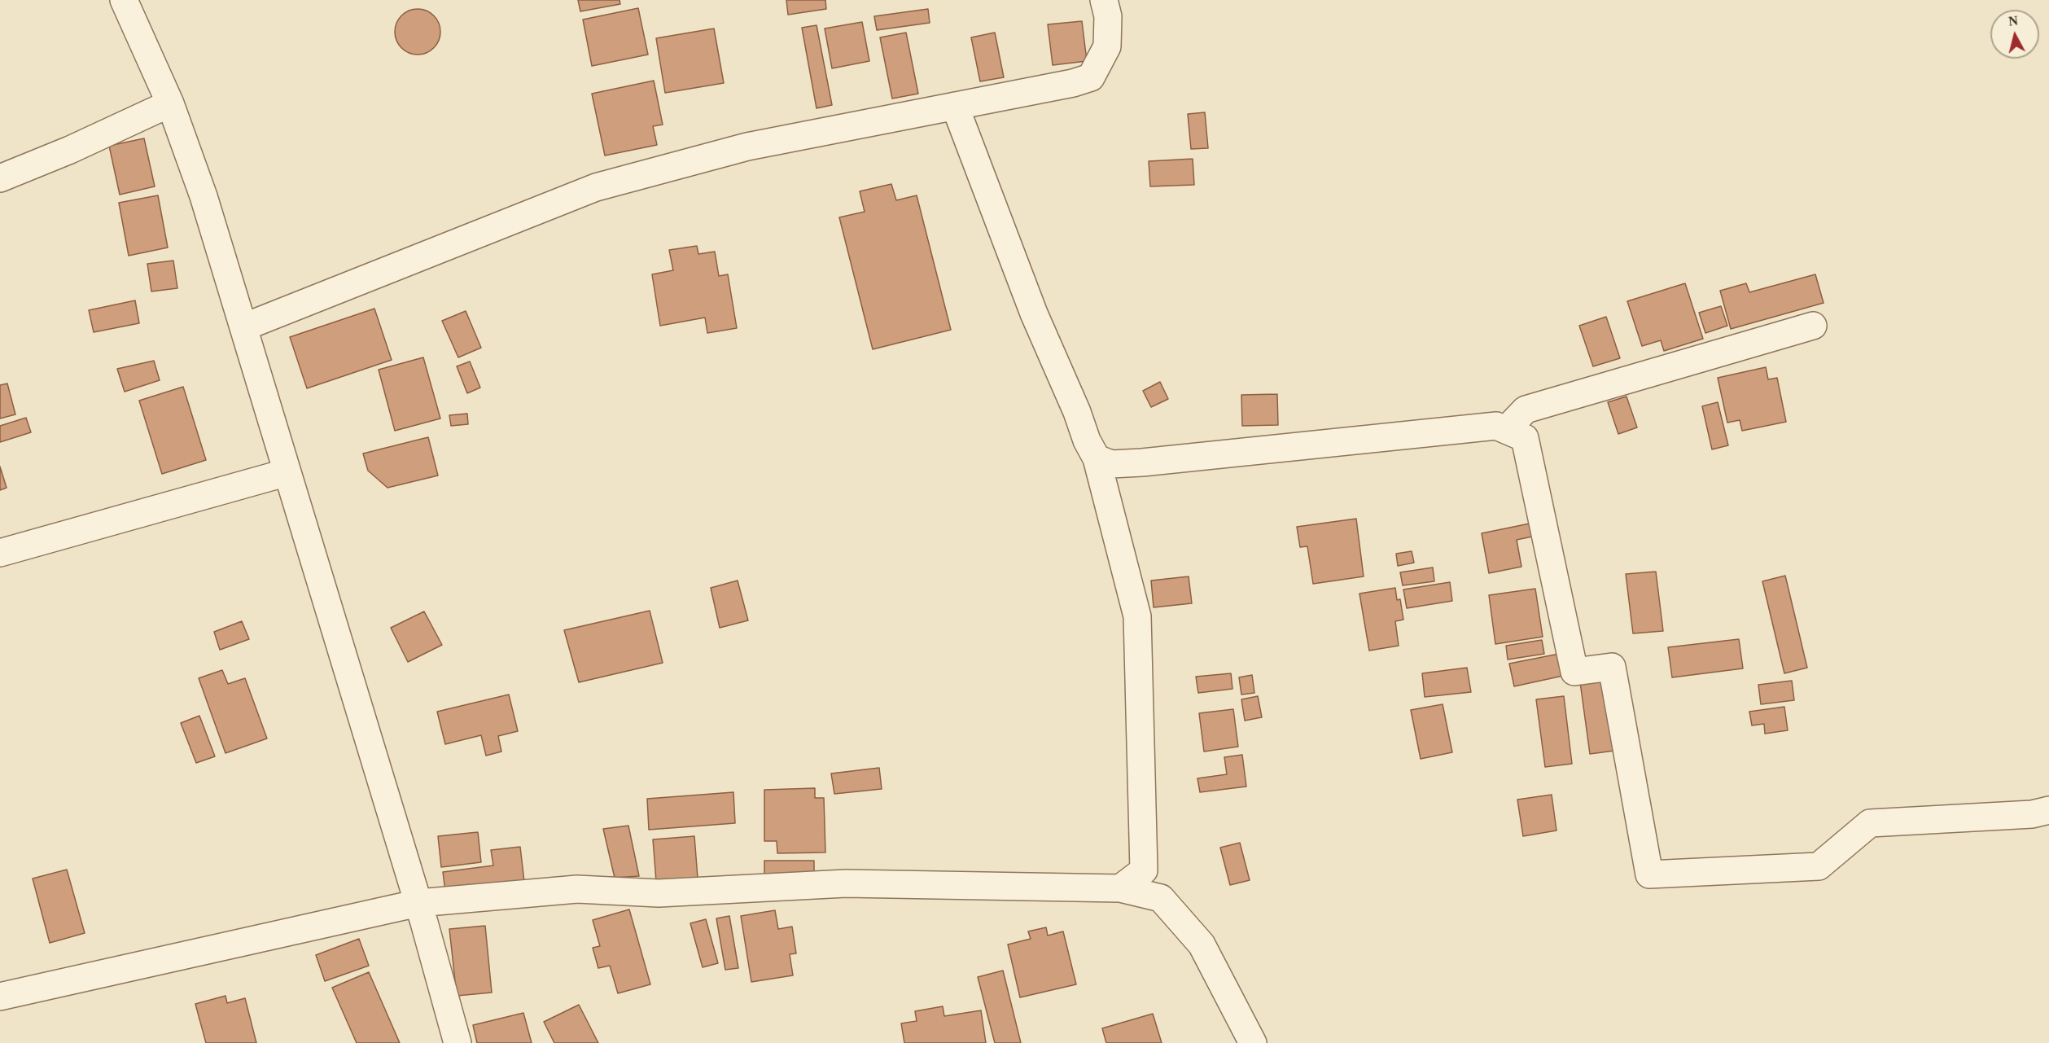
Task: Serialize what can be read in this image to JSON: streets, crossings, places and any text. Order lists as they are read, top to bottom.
{
  "north": "top"
}
